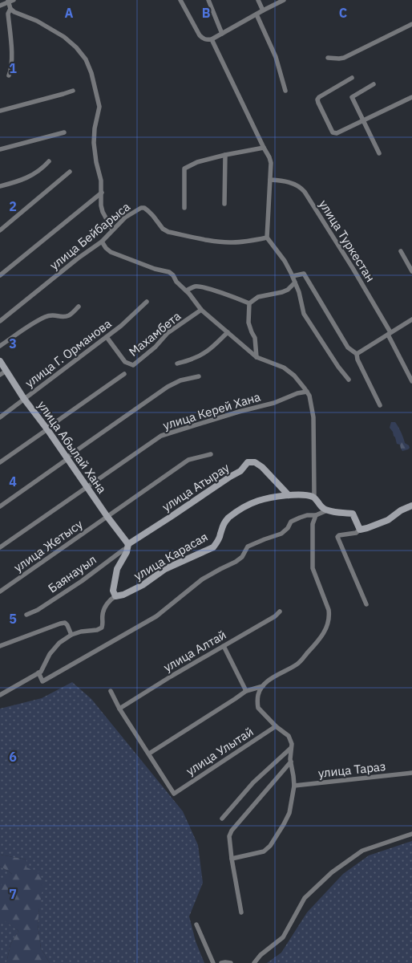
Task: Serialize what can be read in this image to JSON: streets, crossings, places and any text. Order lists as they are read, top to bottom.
{
  "streets": {
    "street": [
      "улица Бейбарыса",
      "улица Туркестан",
      "Махамбета",
      "улица Г. Орманова",
      "улица Керей Хана",
      "улица Абылай Хана",
      "улица Атырау",
      "улица Жетысу",
      "улица Карасая",
      "Баянауыл",
      "улица Алтай",
      "улица Улытай",
      "улица Тараз"
    ]
  },
  "crossings": [
    ["Махамбета", "улица Г. Орманова"],
    ["улица Г. Орманова", "улица Абылай Хана"],
    ["улица Керей Хана", "улица Абылай Хана"],
    ["улица Абылай Хана", "улица Атырау"],
    ["улица Абылай Хана", "улица Жетысу"],
    ["улица Абылай Хана", "Баянауыл"],
    ["улица Атырау", "улица Карасая"],
    ["улица Атырау", "Баянауыл"]
  ],
  "grid": {
    "columns": ["A", "B", "C"],
    "rows": [
      "1",
      "2",
      "3",
      "4",
      "5",
      "6",
      "7"
    ]
  }
}
